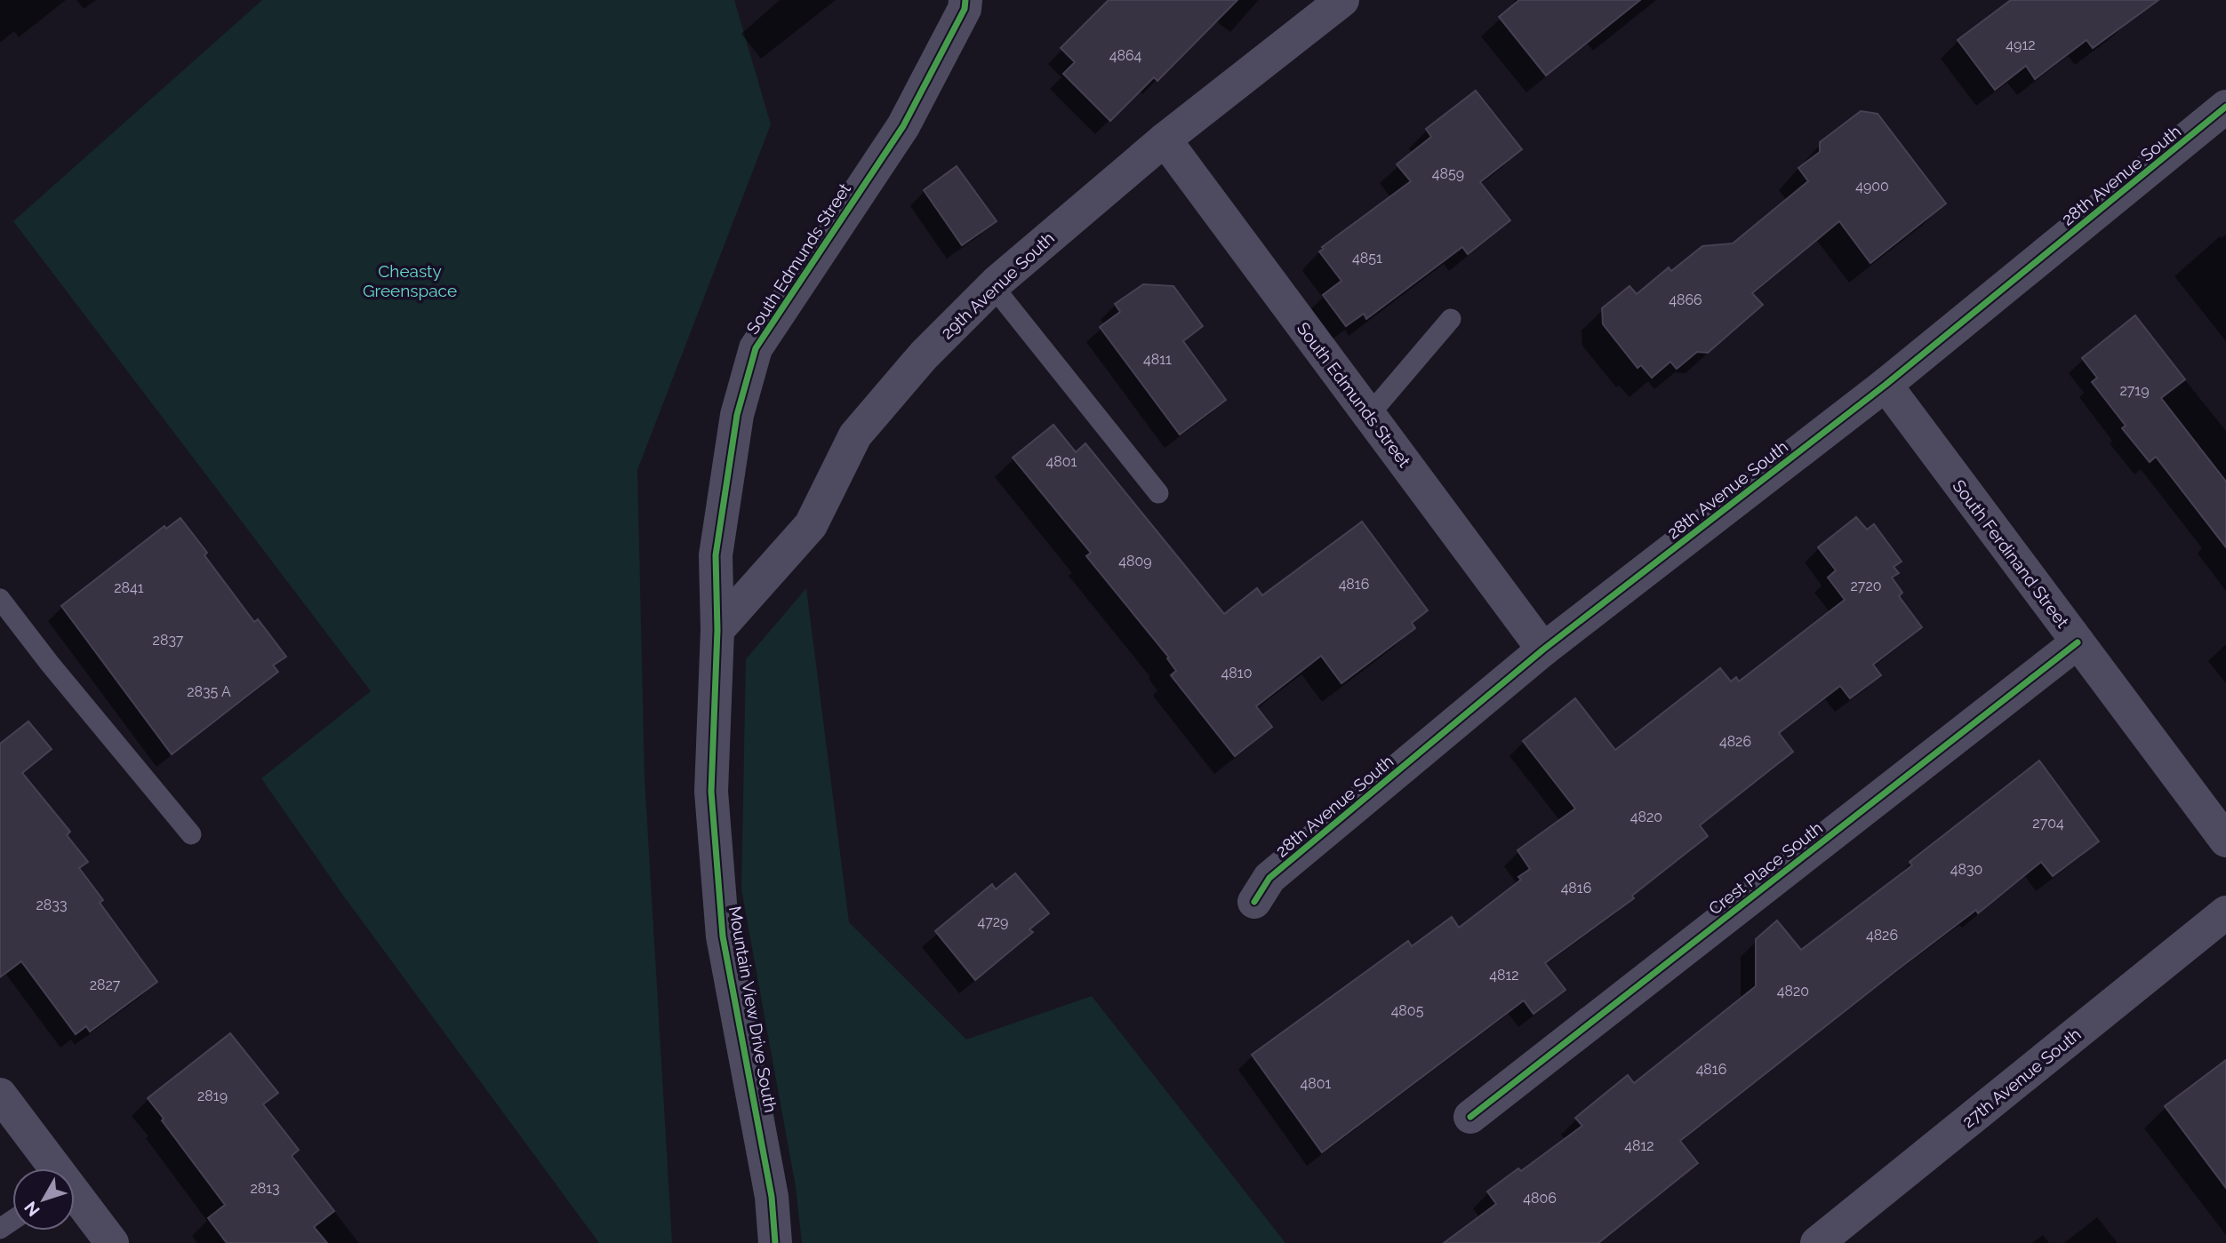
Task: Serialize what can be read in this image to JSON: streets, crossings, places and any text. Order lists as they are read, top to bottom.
{
  "streets": {
    "street": [
      "28th Avenue South",
      "South Edmunds Street",
      "29th Avenue South",
      "South Ferdinand Street",
      "Crest Place South",
      "Mountain View Drive South",
      "27th Avenue South"
    ]
  },
  "crossings": [
    ["28th Avenue South", "South Edmunds Street"],
    ["28th Avenue South", "South Ferdinand Street"],
    ["South Edmunds Street", "29th Avenue South"],
    ["South Edmunds Street", "Mountain View Drive South"],
    ["29th Avenue South", "Mountain View Drive South"],
    ["South Ferdinand Street", "Crest Place South"]
  ],
  "parks": ["Cheasty Greenspace"],
  "house_numbers": [
    "4912",
    "4864",
    "4859",
    "4900",
    "4851",
    "4866",
    "4811",
    "2719",
    "4801",
    "4809",
    "4816",
    "2720",
    "2841",
    "2837",
    "4810",
    "2835 A",
    "4826",
    "4820",
    "2704",
    "4830",
    "4816",
    "2833",
    "4729",
    "4826",
    "4812",
    "2827",
    "4820",
    "4805",
    "4816",
    "4801",
    "2819",
    "4812",
    "2813",
    "4806"
  ],
  "north": "bottom left"
}
